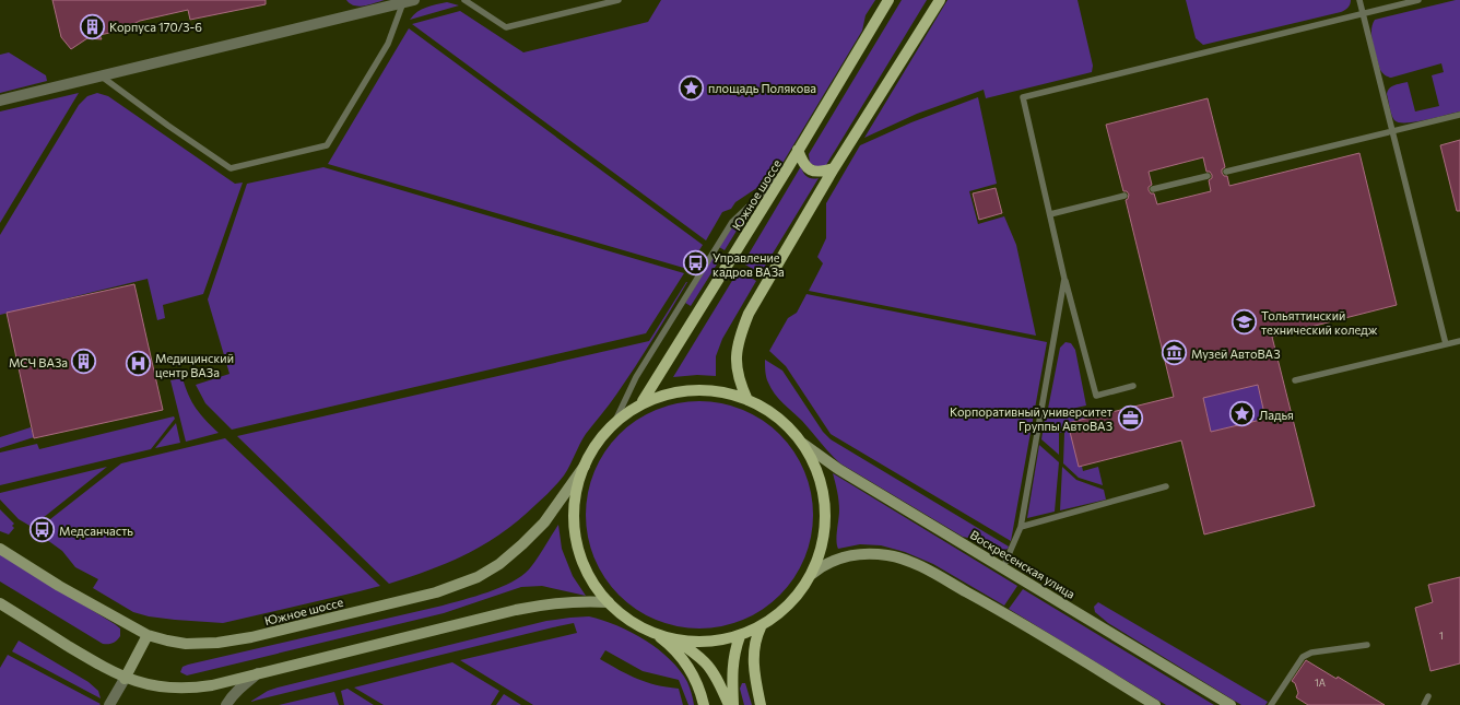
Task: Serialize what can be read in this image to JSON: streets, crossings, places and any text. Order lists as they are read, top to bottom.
{
  "streets": {
    "main road": ["Южное шоссе", "Воскресенская улица"]
  },
  "places": {
    "building": ["Корпуса 170/3-6", "МСЧ ВАЗа"],
    "place": ["площадь Полякова", "Ладья"],
    "bus stop": ["Управление кадров ВАЗа", "Медсанчасть"],
    "school or university": ["Тольяттинский технический коледж"],
    "museum": ["Музей АвтоВАЗ"],
    "hospital": ["Медицинский центр ВАЗа"],
    "office": ["Корпоративный университет Группы АвтоВАЗ"]
  },
  "house_numbers": ["1", "1А"]
}
